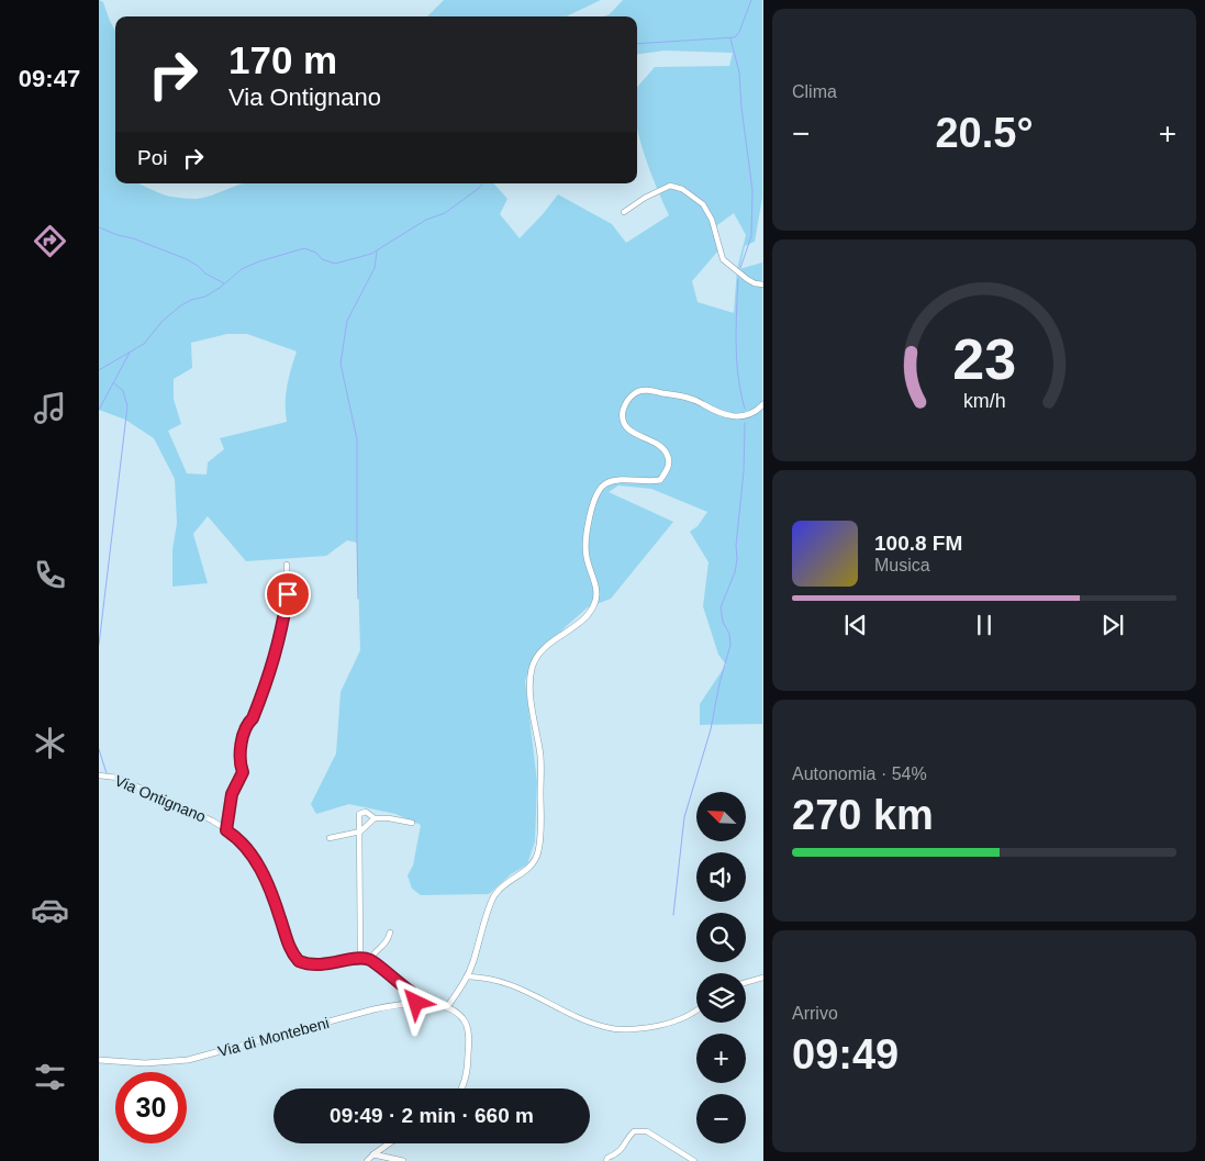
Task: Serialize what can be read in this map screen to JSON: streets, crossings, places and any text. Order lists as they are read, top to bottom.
{
  "streets": {
    "street": ["Via Ontignano", "Via di Montebeni"]
  },
  "crossings": [
    ["Via Ontignano", "Via di Montebeni"]
  ],
  "north": "top left",
  "page": {
    "tabs": "09:47",
    "tile": [
      "Clima",
      ["Autonomia · 54%", "270 km"],
      ["Arrivo", "09:49"]
    ],
    "turn": ["170 m", "Via Ontignano"],
    "heat": ["−", "20.5°", "+"],
    "then": "Poi",
    "song": ["100.8 FM", "Musica"],
    "map_buttons": ["+", "−"],
    "limit": "30",
    "trip": "09:49 · 2 min · 660 m",
    "gauge": ["23", "km/h"]
  }
}
